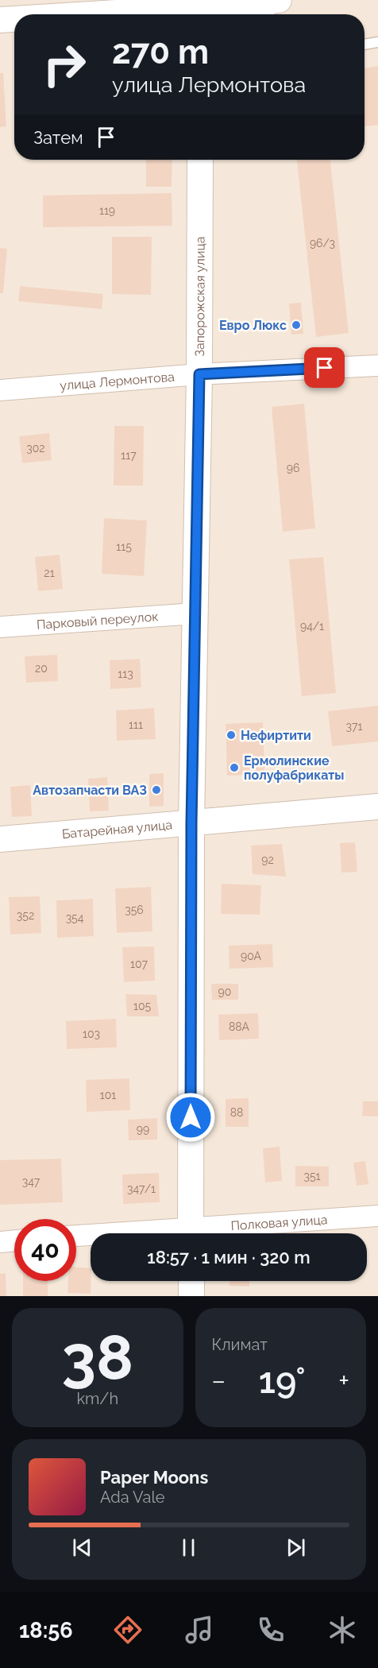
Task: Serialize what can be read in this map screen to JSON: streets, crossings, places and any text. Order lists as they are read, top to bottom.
{
  "streets": {
    "street": [
      "Запорожская улица",
      "улица Лермонтова",
      "Парковый переулок",
      "Батарейная улица",
      "Полковая улица"
    ]
  },
  "crossings": [
    ["Запорожская улица", "улица Лермонтова"],
    ["Запорожская улица", "Парковый переулок"],
    ["Запорожская улица", "Батарейная улица"]
  ],
  "places": [
    "Евро Люкс",
    "Нефиртити",
    "Ермолинские полуфабрикаты",
    "Автозапчасти ВАЗ"
  ],
  "house_numbers": [
    "119",
    "96/3",
    "302",
    "117",
    "96",
    "115",
    "21",
    "94/1",
    "20",
    "113",
    "111",
    "371",
    "92",
    "356",
    "352",
    "354",
    "90А",
    "107",
    "90",
    "105",
    "88А",
    "103",
    "101",
    "88",
    "99",
    "351",
    "347",
    "347/1"
  ],
  "page": {
    "turn": ["270 m", "улица Лермонтова"],
    "then": "Затем",
    "limit": "40",
    "trip": "18:57 · 1 мин · 320 m",
    "tile": [
      ["38", "km/h"],
      "Климат"
    ],
    "heat": ["−", "19°", "+"],
    "song": ["Paper Moons", "Ada Vale"],
    "tabs": "18:56"
  }
}
